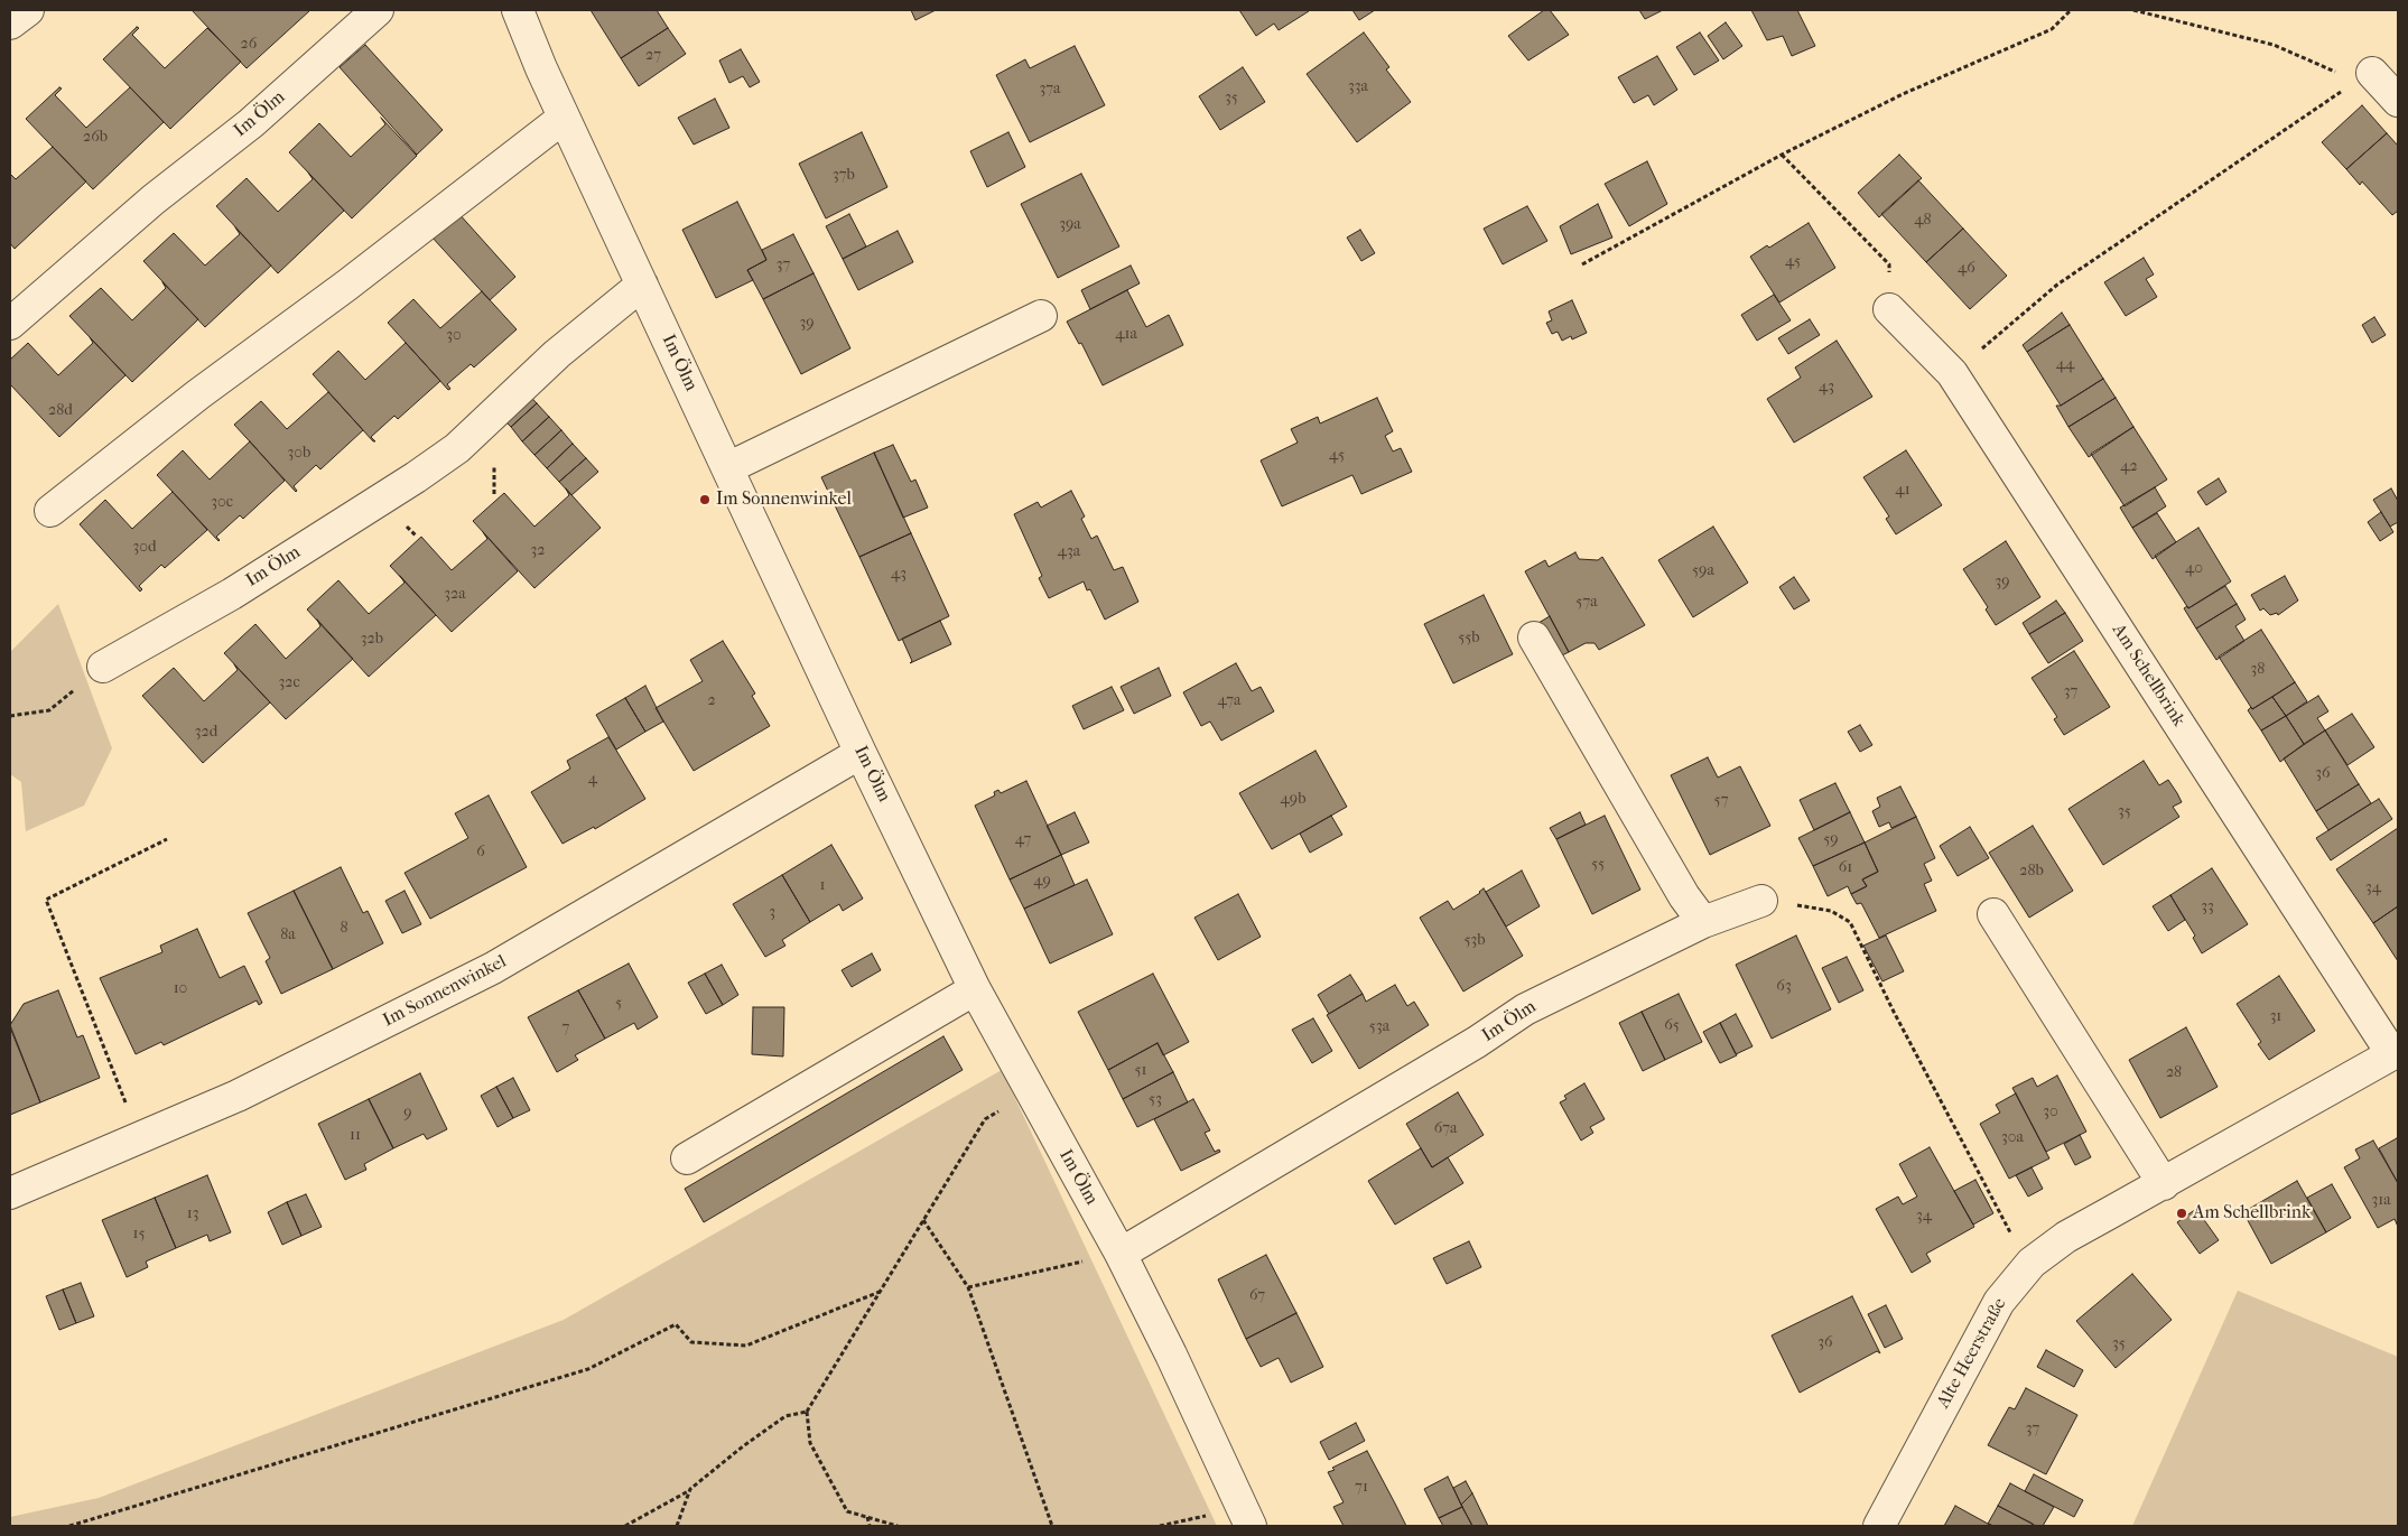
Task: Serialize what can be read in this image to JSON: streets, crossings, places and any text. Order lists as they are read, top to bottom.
{
  "streets": {
    "street": [
      "Im Ölm",
      "Am Schellbrink",
      "Im Sonnenwinkel",
      "Alte Heerstraße"
    ]
  },
  "crossings": [
    ["Im Ölm", "Im Sonnenwinkel"],
    ["Am Schellbrink", "Alte Heerstraße"]
  ],
  "places": ["Im Sonnenwinkel", "Am Schellbrink"],
  "house_numbers": [
    "26",
    "27",
    "33a",
    "37a",
    "35",
    "26b",
    "37b",
    "48",
    "39a",
    "45",
    "37",
    "46",
    "39",
    "41a",
    "30",
    "44",
    "43",
    "28d",
    "30b",
    "45",
    "42",
    "41",
    "30c",
    "30d",
    "32",
    "43a",
    "40",
    "59a",
    "43",
    "39",
    "32a",
    "57a",
    "55b",
    "32b",
    "38",
    "32c",
    "37",
    "2",
    "47a",
    "32d",
    "36",
    "4",
    "49b",
    "57",
    "35",
    "47",
    "59",
    "6",
    "55",
    "61",
    "28b",
    "49",
    "1",
    "34",
    "33",
    "3",
    "8",
    "8a",
    "53b",
    "63",
    "10",
    "5",
    "31",
    "65",
    "53a",
    "7",
    "51",
    "28",
    "53",
    "30",
    "9",
    "67a",
    "11",
    "30a",
    "31a",
    "13",
    "34",
    "15",
    "67",
    "36",
    "35",
    "37",
    "71"
  ]
}
